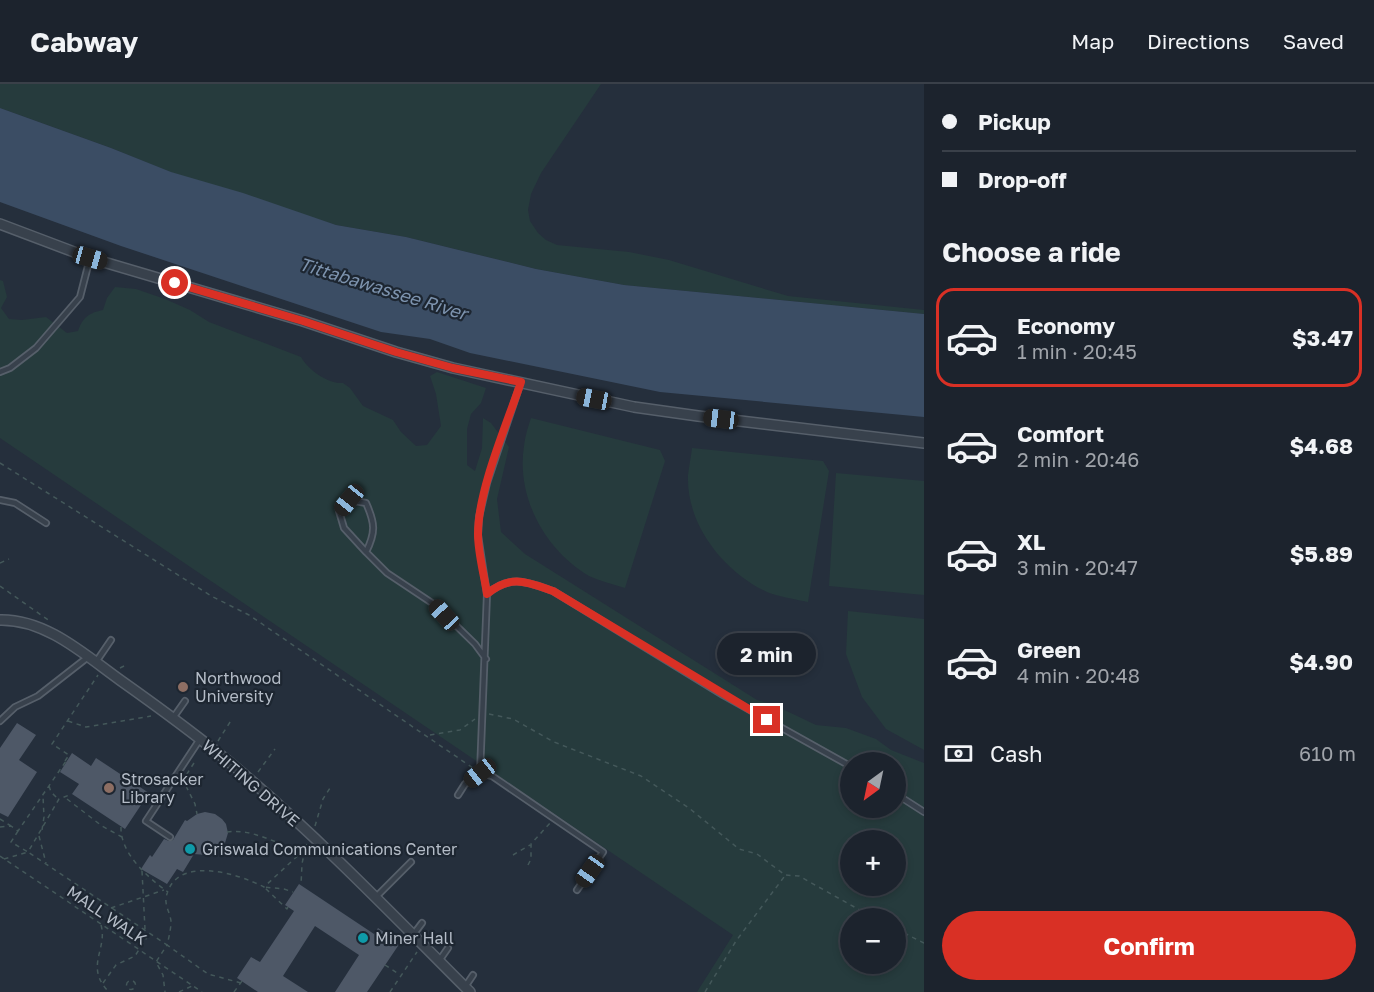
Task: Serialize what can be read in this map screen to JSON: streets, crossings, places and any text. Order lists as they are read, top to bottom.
{
  "streets": {
    "street": ["WHITING DRIVE"],
    "path": ["MALL WALK"]
  },
  "water": ["Tittabawassee River"],
  "places": [
    "Northwood University",
    "Strosacker Library",
    "Griswald Communications Center",
    "Miner Hall"
  ],
  "north": "bottom left",
  "page": {
    "header": "Cabway",
    "nav": ["Map", "Directions", "Saved"],
    "banner": ["Pickup", "Drop-off"],
    "heading": "Choose a ride",
    "list": [
      {
        "name": "Economy",
        "note": "1 min · 20:45",
        "value": "$3.47"
      },
      {
        "name": "Comfort",
        "note": "2 min · 20:46",
        "value": "$4.68"
      },
      {
        "name": "XL",
        "note": "3 min · 20:47",
        "value": "$5.89"
      },
      {
        "name": "Green",
        "note": "4 min · 20:48",
        "value": "$4.90"
      }
    ],
    "bubble": "2 min",
    "pay": ["Cash", "610 m"],
    "map_buttons": ["+", "−"],
    "buttons": "Confirm"
  }
}
